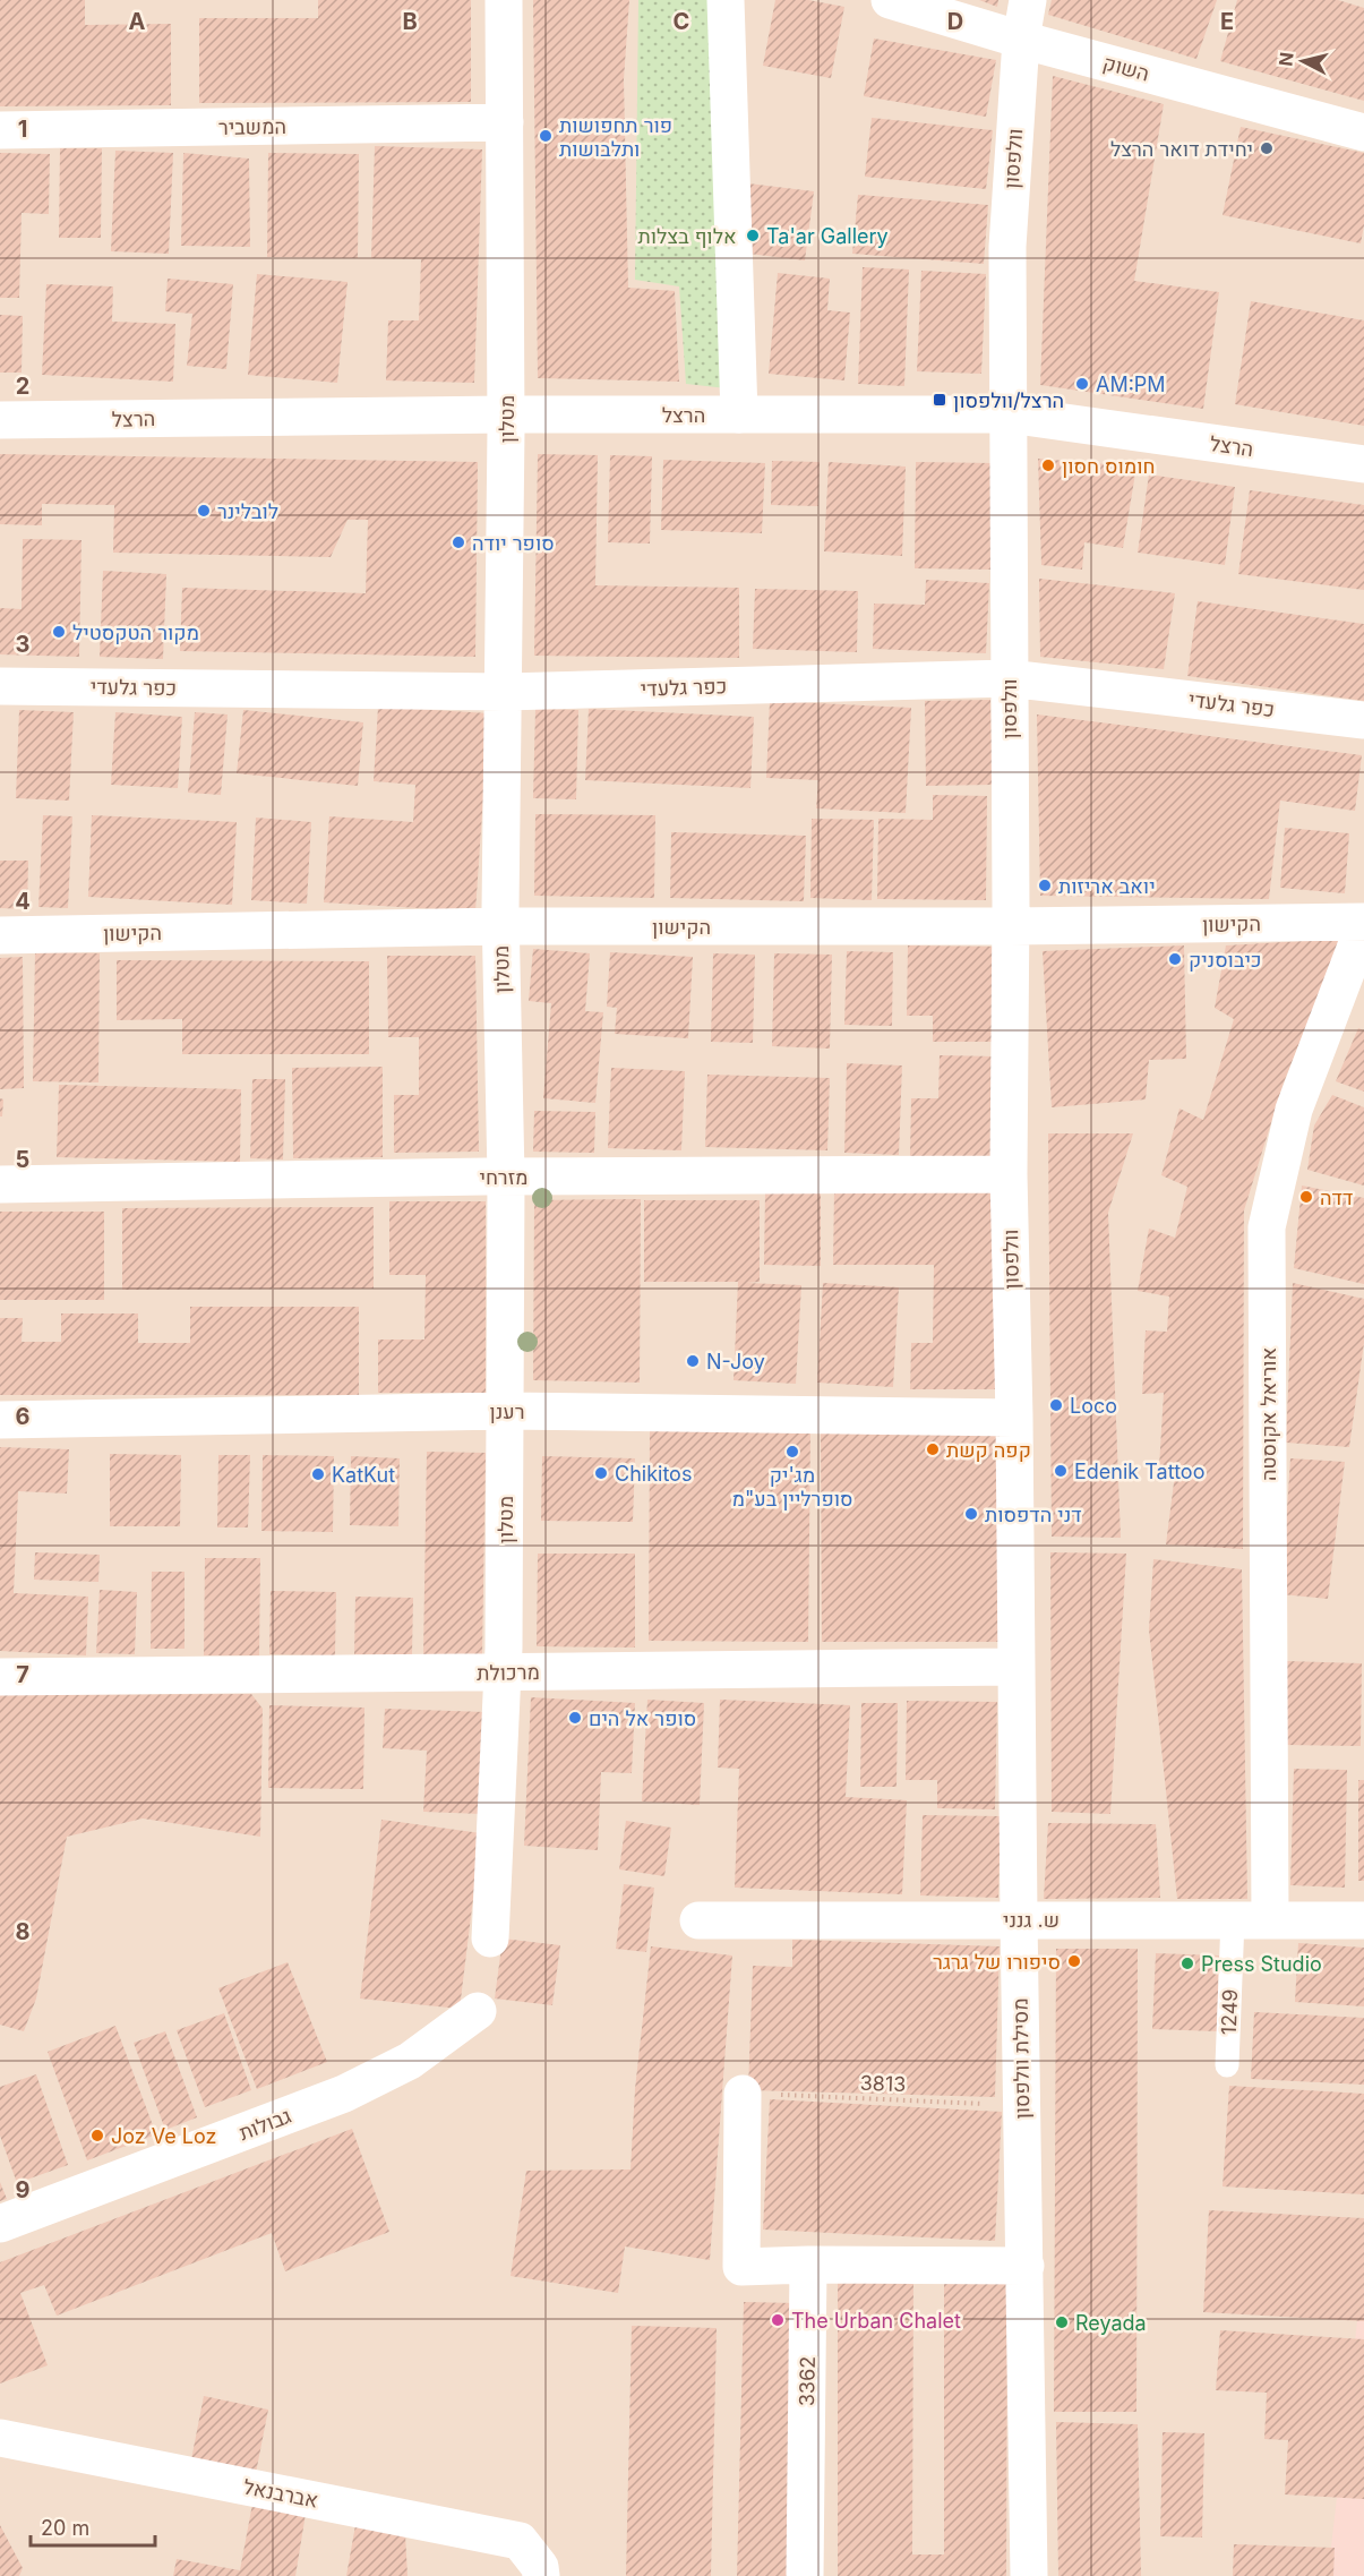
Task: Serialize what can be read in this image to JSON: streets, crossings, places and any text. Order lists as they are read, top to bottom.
{
  "streets": {
    "street": [
      "השוק",
      "המשביר",
      "וולפסון",
      "הרצל",
      "מטלון",
      "כפר גלעדי",
      "הקישון",
      "מזרחי",
      "רענן",
      "אוריאל אקוסטה",
      "מרכולת",
      "ש. גנני",
      "מסילת וולפסון",
      "גבולות",
      "3362",
      "אברבנאל"
    ],
    "lane": ["1249"],
    "path": ["3813"]
  },
  "crossings": [
    ["השוק", "וולפסון"],
    ["המשביר", "מטלון"],
    ["וולפסון", "הרצל"],
    ["וולפסון", "כפר גלעדי"],
    ["וולפסון", "הקישון"],
    ["וולפסון", "מזרחי"],
    ["וולפסון", "רענן"],
    ["וולפסון", "מסילת וולפסון"],
    ["הרצל", "מטלון"],
    ["מטלון", "כפר גלעדי"],
    ["מטלון", "הקישון"],
    ["מטלון", "מזרחי"],
    ["מטלון", "רענן"],
    ["מטלון", "מרכולת"],
    ["הקישון", "אוריאל אקוסטה"],
    ["רענן", "מסילת וולפסון"],
    ["אוריאל אקוסטה", "ש. גנני"],
    ["מרכולת", "מסילת וולפסון"],
    ["ש. גנני", "1249"],
    ["ש. גנני", "מסילת וולפסון"],
    ["מסילת וולפסון", "3813"]
  ],
  "parks": ["אלוף בצלות"],
  "places": {
    "other": [
      "פור תחפושות ותלבושות",
      "יחידת דואר הרצל",
      "Ta'ar Gallery",
      "AM:PM",
      "חומוס חסון",
      "לובלינר",
      "סופר יודה",
      "מקור הטקסטיל",
      "יואב אריזות",
      "כיבוסניק",
      "דדה",
      "N-Joy",
      "Loco",
      "קפה קשת",
      "מג'יק סופרליין בע\"מ",
      "Edenik Tattoo",
      "Chikitos",
      "KatKut",
      "דני הדפסות",
      "סופר אל הים",
      "סיפורו של גרגר",
      "Press Studio",
      "Joz Ve Loz",
      "The Urban Chalet",
      "Reyada"
    ],
    "transit": ["הרצל/וולפסון"]
  },
  "scale_bar": "20 m",
  "north": "left",
  "grid": {
    "columns": [
      "A",
      "B",
      "C",
      "D",
      "E"
    ],
    "rows": [
      "1",
      "2",
      "3",
      "4",
      "5",
      "6",
      "7",
      "8",
      "9"
    ]
  }
}
